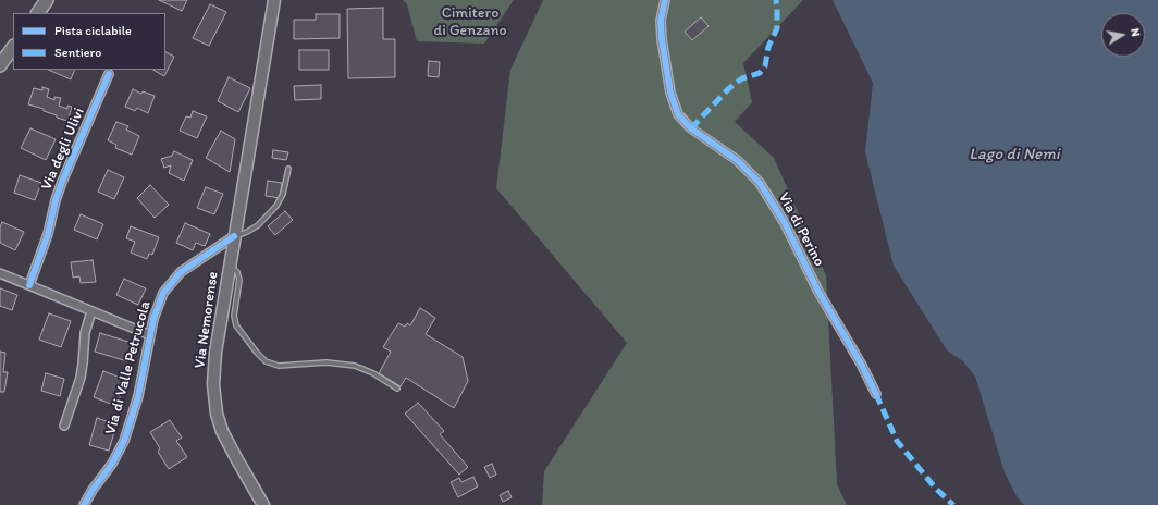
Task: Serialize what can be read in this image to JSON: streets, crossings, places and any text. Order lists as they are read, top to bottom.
{
  "streets": {
    "main road": ["Via Nemorense"],
    "street": ["Via degli Ulivi", "Via di Perino", "Via di Valle Petrucola"]
  },
  "crossings": [
    ["Via Nemorense", "Via di Valle Petrucola"]
  ],
  "water": ["Lago di Nemi"],
  "parks": ["Cimitero di Genzano"],
  "legend": ["Pista ciclabile", "Sentiero"],
  "north": "right"
}
